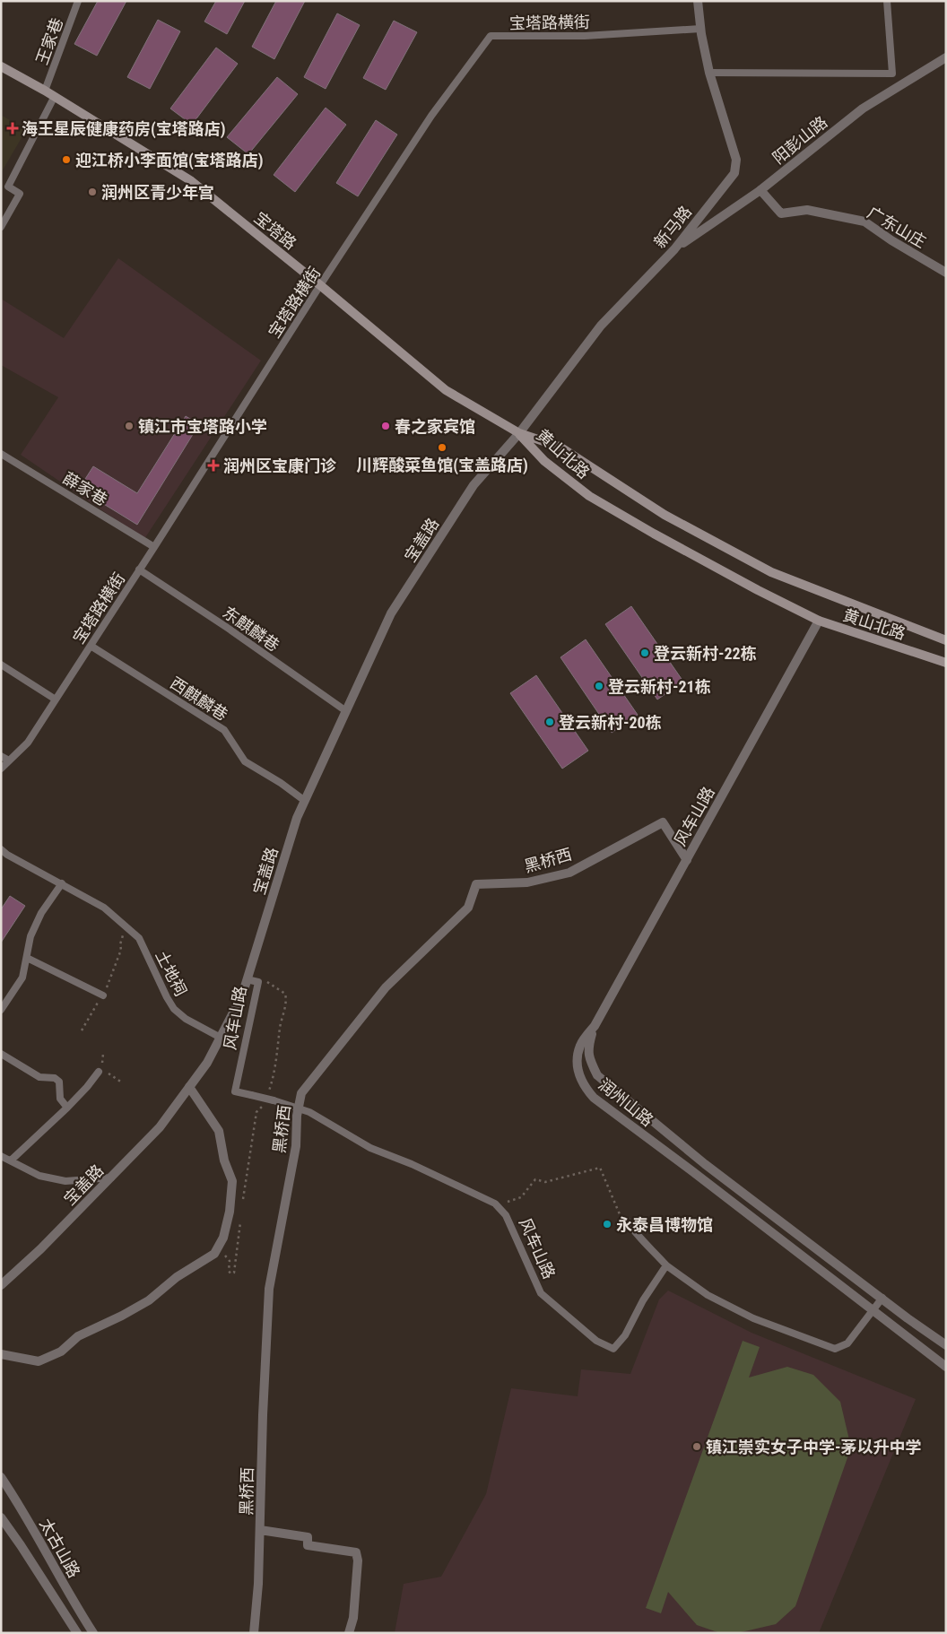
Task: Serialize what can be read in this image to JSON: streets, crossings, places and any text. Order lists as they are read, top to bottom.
{
  "streets": {
    "main road": ["宝塔路", "黄山北路"],
    "street": [
      "阳彭山路",
      "新马路",
      "广东山庄",
      "宝盖路",
      "风车山路",
      "黑桥西",
      "润州山路",
      "太古山路"
    ],
    "lane": [
      "宝塔路横街",
      "王家巷",
      "薛家巷",
      "东麒麟巷",
      "西麒麟巷",
      "土地祠"
    ]
  },
  "crossings": [
    ["宝塔路横街", "新马路"],
    ["宝塔路横街", "宝塔路"],
    ["宝塔路横街", "薛家巷"],
    ["宝塔路横街", "东麒麟巷"],
    ["宝塔路横街", "西麒麟巷"],
    ["王家巷", "宝塔路"],
    ["阳彭山路", "新马路"],
    ["阳彭山路", "广东山庄"],
    ["新马路", "宝塔路"],
    ["新马路", "黄山北路"],
    ["新马路", "宝盖路"],
    ["宝塔路", "黄山北路"],
    ["宝塔路", "宝盖路"],
    ["黄山北路", "宝盖路"],
    ["黄山北路", "风车山路"],
    ["宝盖路", "东麒麟巷"],
    ["宝盖路", "西麒麟巷"],
    ["宝盖路", "风车山路"],
    ["宝盖路", "土地祠"],
    ["风车山路", "黑桥西"],
    ["风车山路", "润州山路"]
  ],
  "places": {
    "health": ["海王星辰健康药房(宝塔路店)", "润州区宝康门诊"],
    "other": [
      "迎江桥小李面馆(宝塔路店)",
      "润州区青少年宫",
      "镇江市宝塔路小学",
      "春之家宾馆",
      "川辉酸菜鱼馆(宝盖路店)",
      "登云新村-22栋",
      "登云新村-21栋",
      "登云新村-20栋",
      "永泰昌博物馆",
      "镇江崇实女子中学-茅以升中学"
    ]
  }
}
